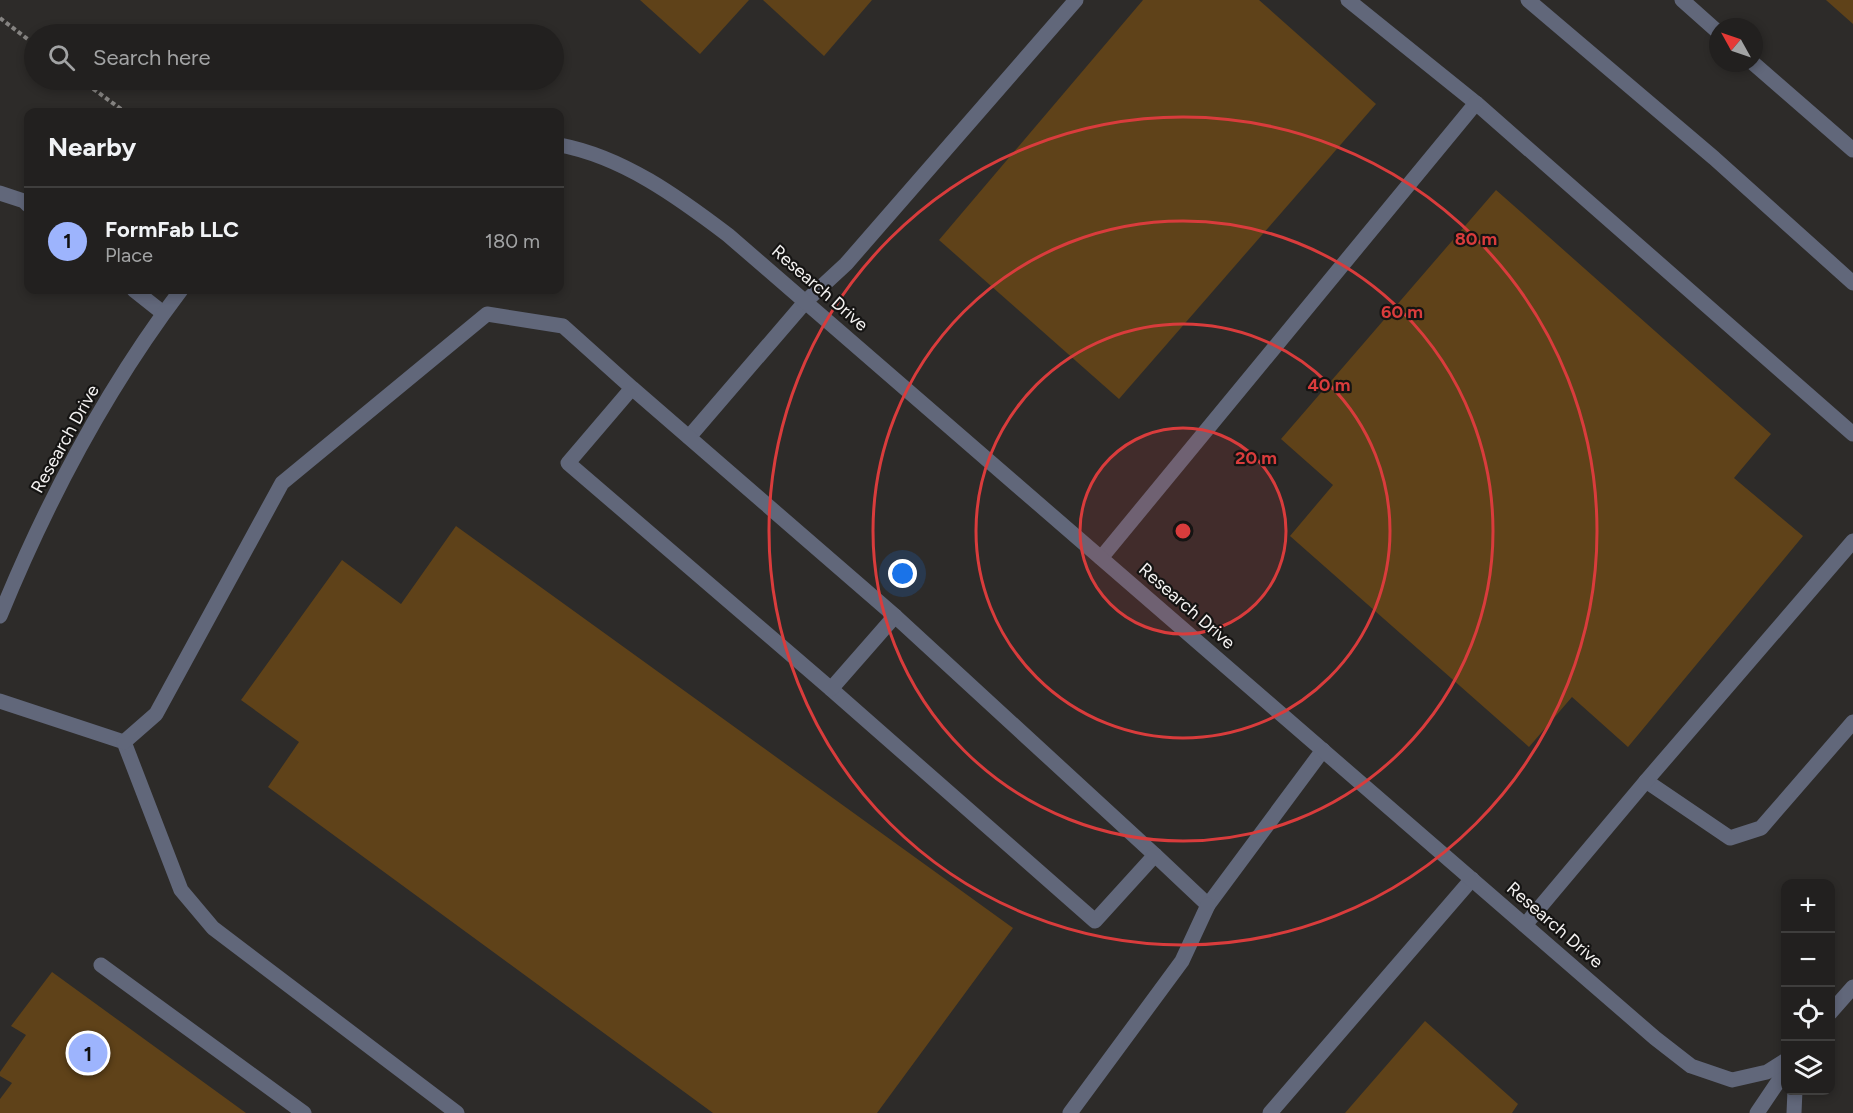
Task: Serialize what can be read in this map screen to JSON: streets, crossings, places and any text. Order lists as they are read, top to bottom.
{
  "streets": {
    "street": ["Research Drive"]
  },
  "north": "top left",
  "page": {
    "search": "Search here",
    "heading": "Nearby",
    "list": [
      {
        "mark": "1",
        "name": "FormFab LLC",
        "note": "Place",
        "value": "180 m"
      }
    ],
    "map_buttons": ["+", "−"],
    "pins": "1"
  },
  "rings": [
    "80 m",
    "60 m",
    "40 m",
    "20 m"
  ]
}
